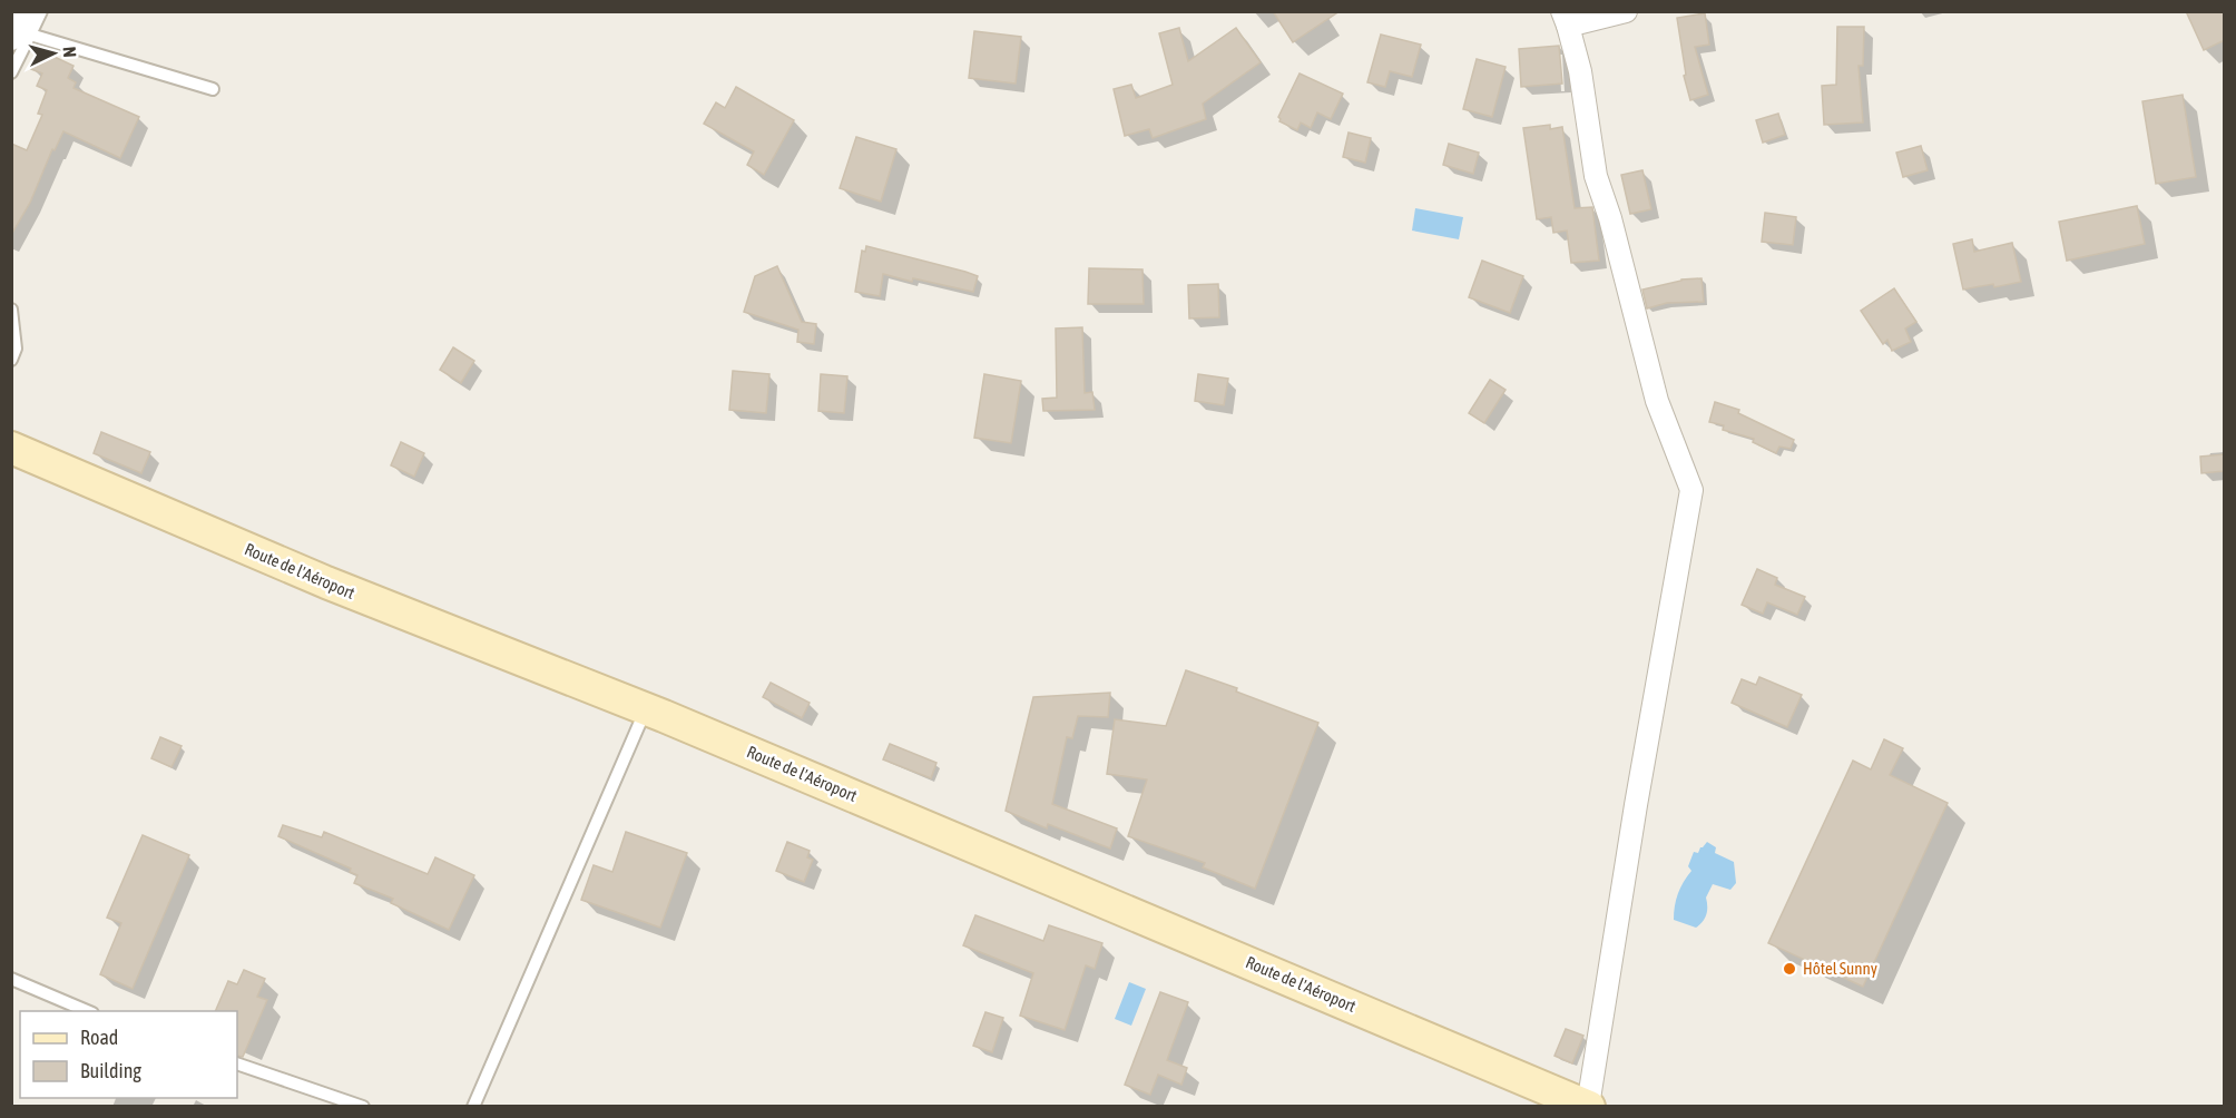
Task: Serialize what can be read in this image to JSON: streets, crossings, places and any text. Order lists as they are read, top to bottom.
{
  "streets": {
    "main road": ["Route de l'Aéroport"]
  },
  "places": ["Hôtel Sunny"],
  "legend": ["Road", "Building"],
  "north": "right"
}
